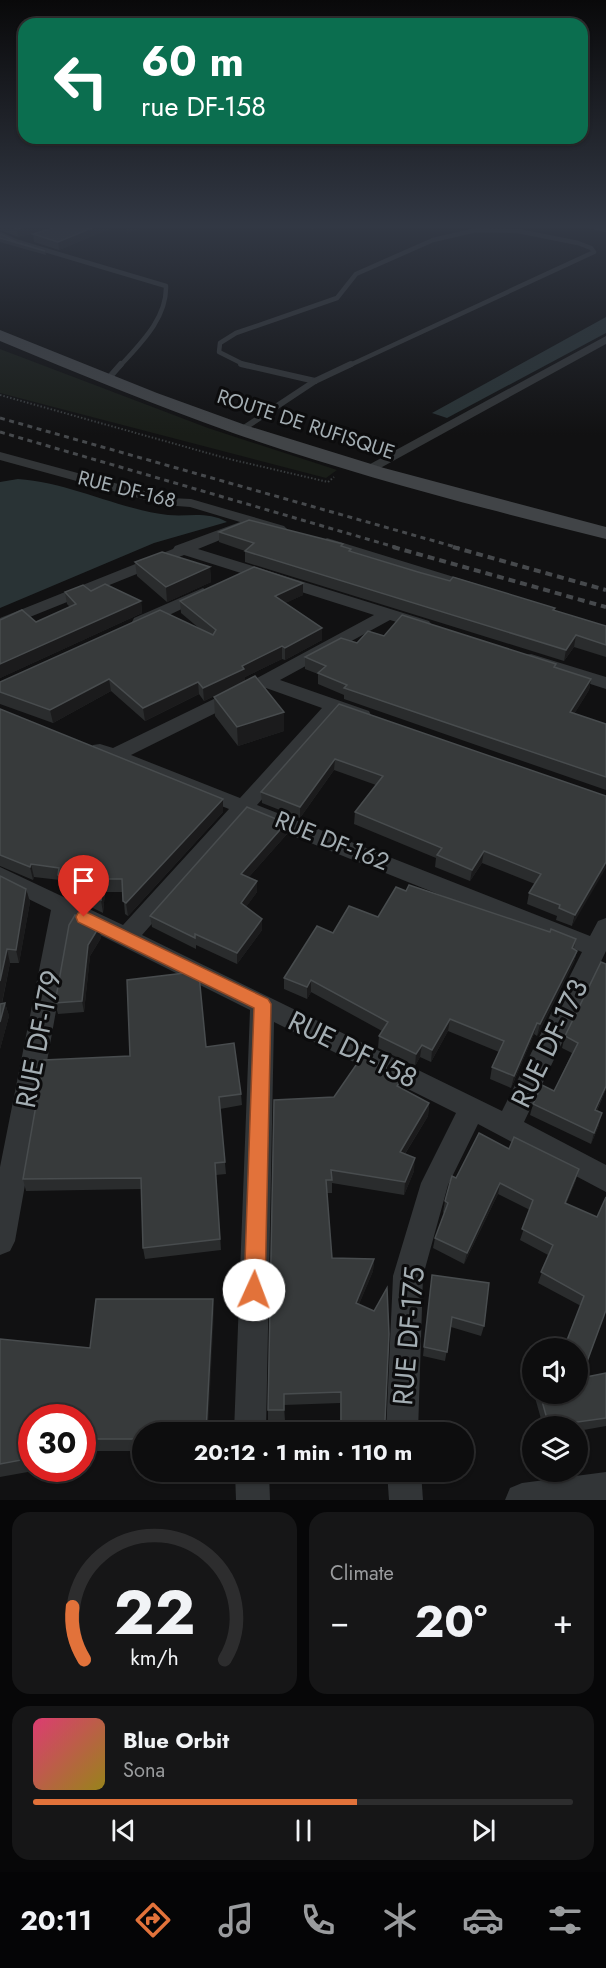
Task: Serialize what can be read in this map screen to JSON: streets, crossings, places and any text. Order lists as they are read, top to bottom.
{
  "streets": {
    "main road": ["ROUTE DE RUFISQUE"],
    "street": [
      "RUE DF-168",
      "RUE DF-162",
      "RUE DF-179",
      "RUE DF-173",
      "RUE DF-158",
      "RUE DF-175"
    ]
  },
  "crossings": [
    ["RUE DF-162", "RUE DF-173"],
    ["RUE DF-179", "RUE DF-158"],
    ["RUE DF-173", "RUE DF-158"],
    ["RUE DF-158", "RUE DF-175"]
  ],
  "page": {
    "turn": ["60 m", "rue DF-158"],
    "limit": "30",
    "trip": "20:12 · 1 min · 110 m",
    "tile": "Climate",
    "heat": ["−", "20°", "+"],
    "song": ["Blue Orbit", "Sona"],
    "tabs": "20:11",
    "gauge": ["22", "km/h"]
  }
}
